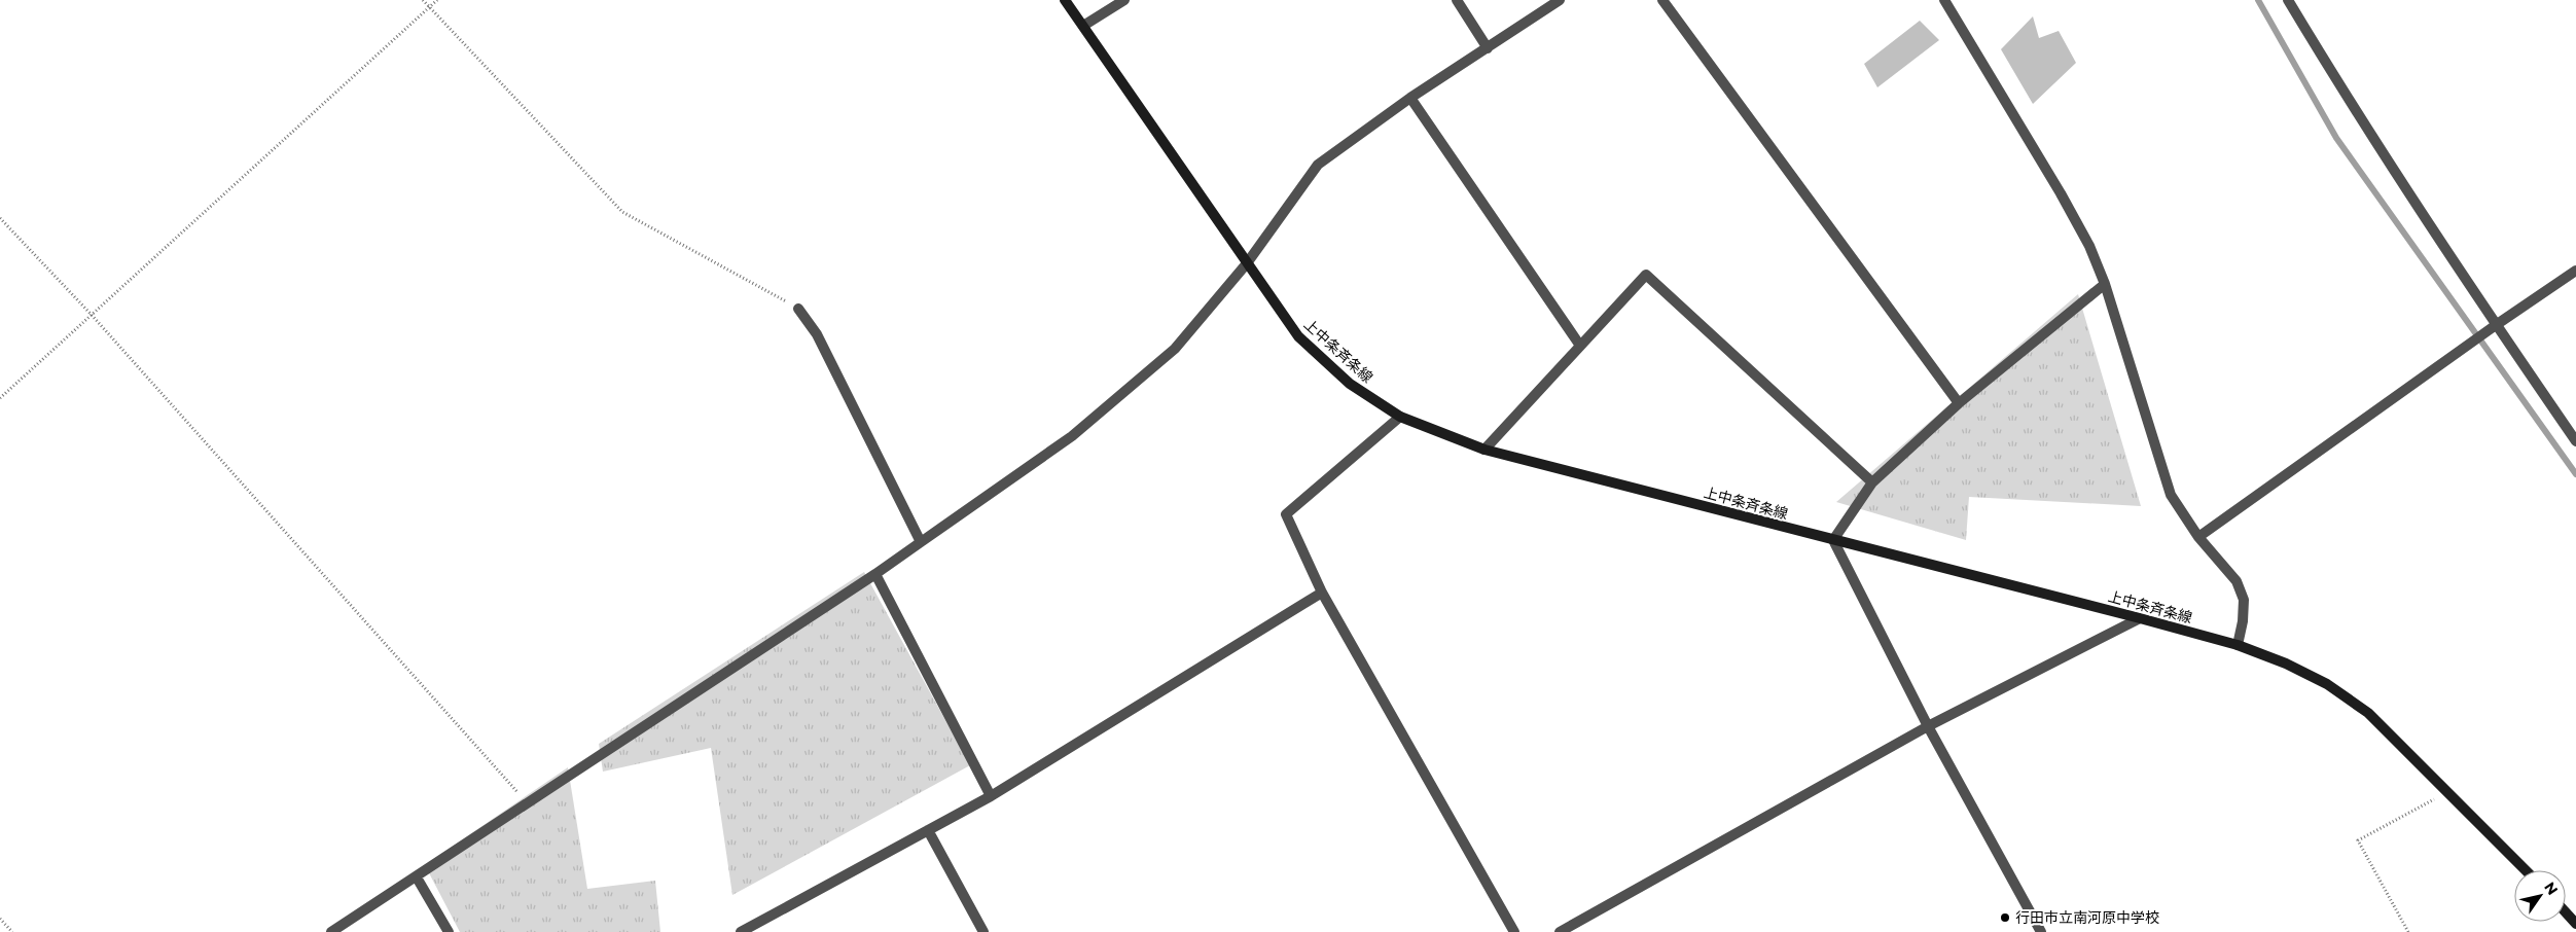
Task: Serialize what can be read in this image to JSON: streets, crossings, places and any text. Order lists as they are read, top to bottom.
{
  "streets": {
    "main road": ["上中条斉条線"]
  },
  "places": ["行田市立南河原中学校"],
  "north": "top right"
}
